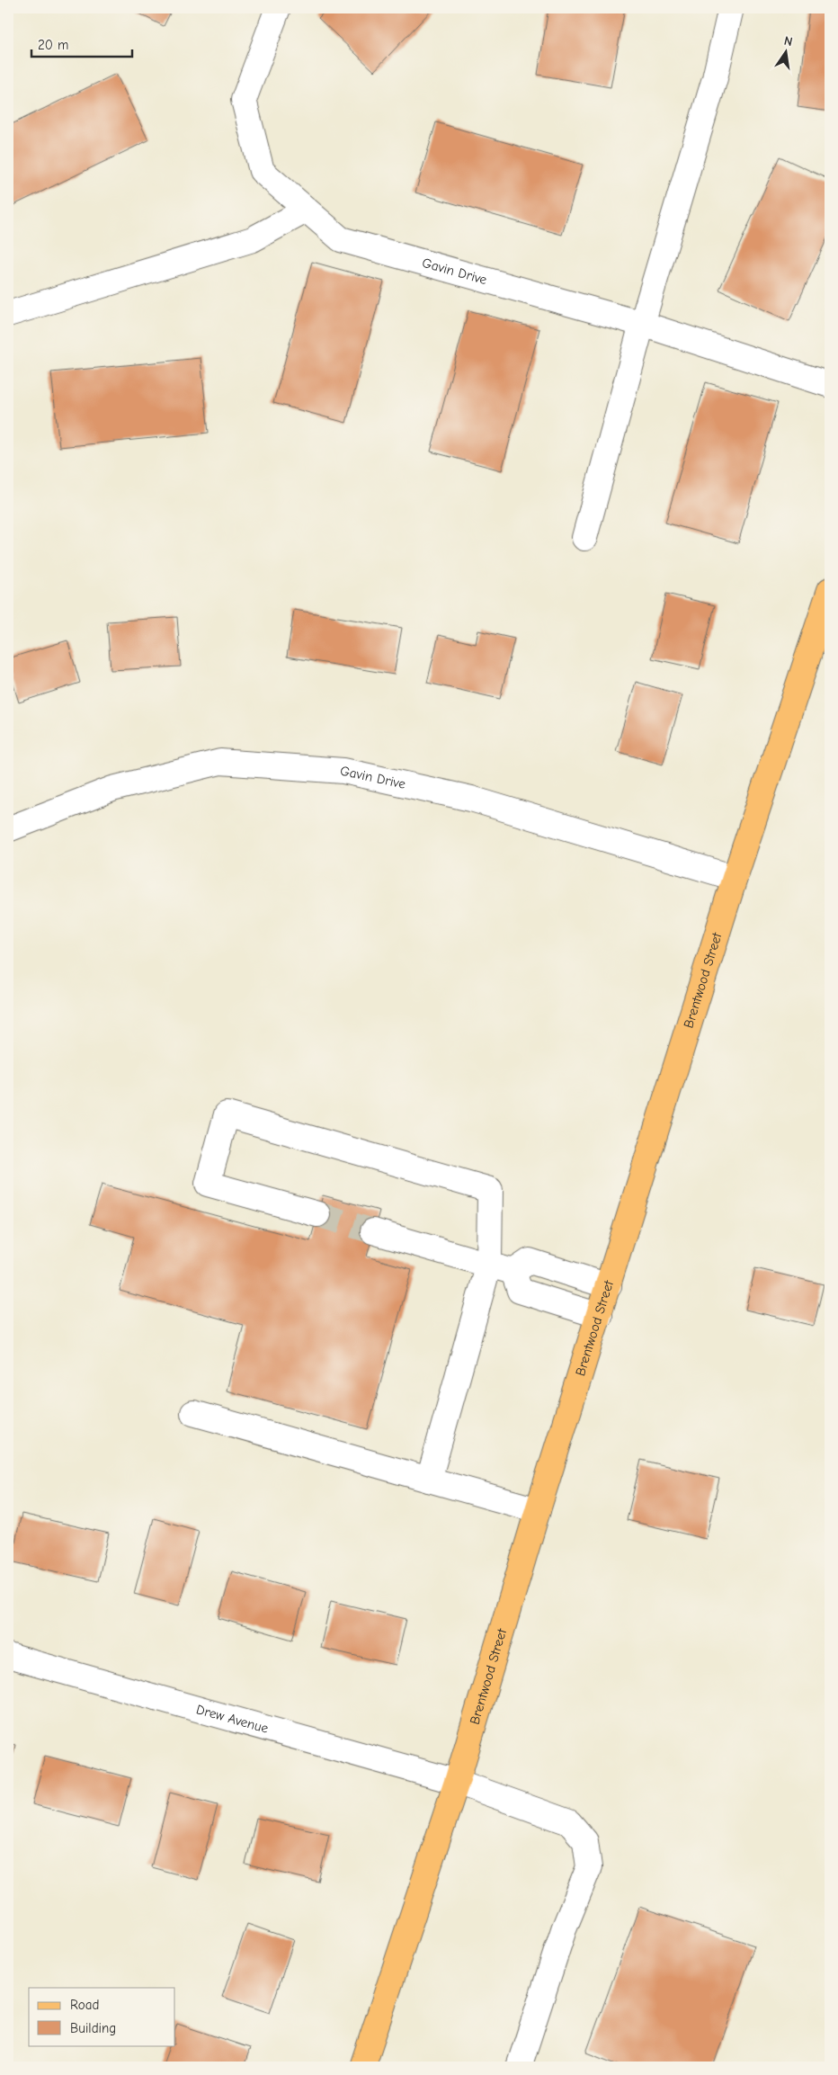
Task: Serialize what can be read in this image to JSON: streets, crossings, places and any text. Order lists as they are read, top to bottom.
{
  "streets": {
    "main road": ["Brentwood Street"],
    "street": ["Gavin Drive", "Drew Avenue"]
  },
  "crossings": [
    ["Gavin Drive", "Brentwood Street"],
    ["Brentwood Street", "Drew Avenue"]
  ],
  "legend": ["Road", "Building"],
  "scale_bar": "20 m",
  "north": "top"
}
